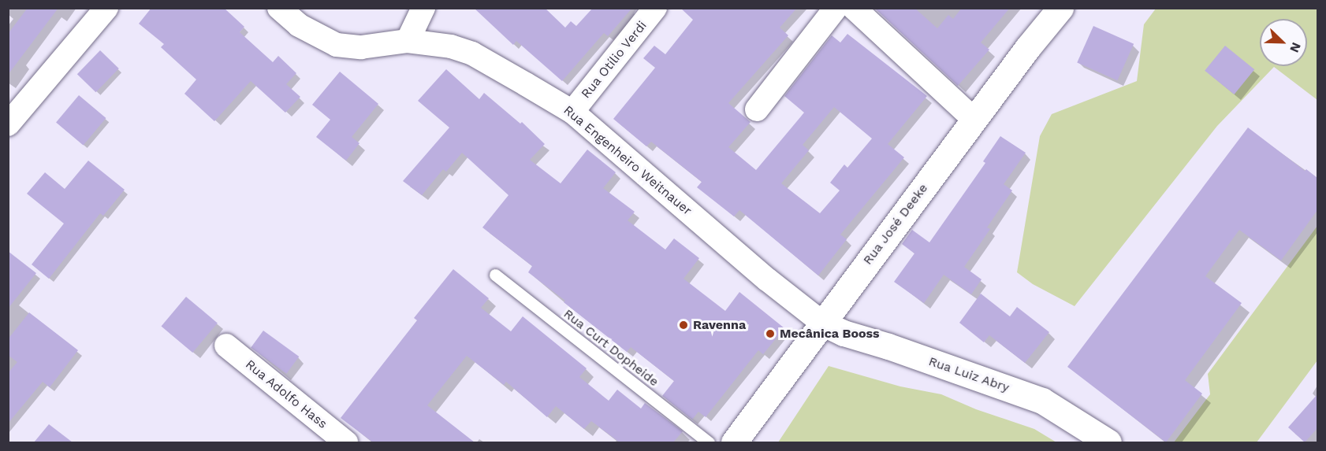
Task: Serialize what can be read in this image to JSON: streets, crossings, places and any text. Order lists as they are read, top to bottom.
{
  "streets": {
    "street": [
      "Rua Otílio Verdi",
      "Rua Engenheiro Weitnauer",
      "Rua José Deeke",
      "Rua Luiz Abry",
      "Rua Adolfo Hass"
    ],
    "lane": ["Rua Curt Dopheide"]
  },
  "crossings": [
    ["Rua Otílio Verdi", "Rua Engenheiro Weitnauer"],
    ["Rua Engenheiro Weitnauer", "Rua José Deeke"],
    ["Rua Engenheiro Weitnauer", "Rua Luiz Abry"],
    ["Rua José Deeke", "Rua Luiz Abry"]
  ],
  "places": ["Ravenna", "Mecânica Booss"],
  "north": "bottom right"
}
